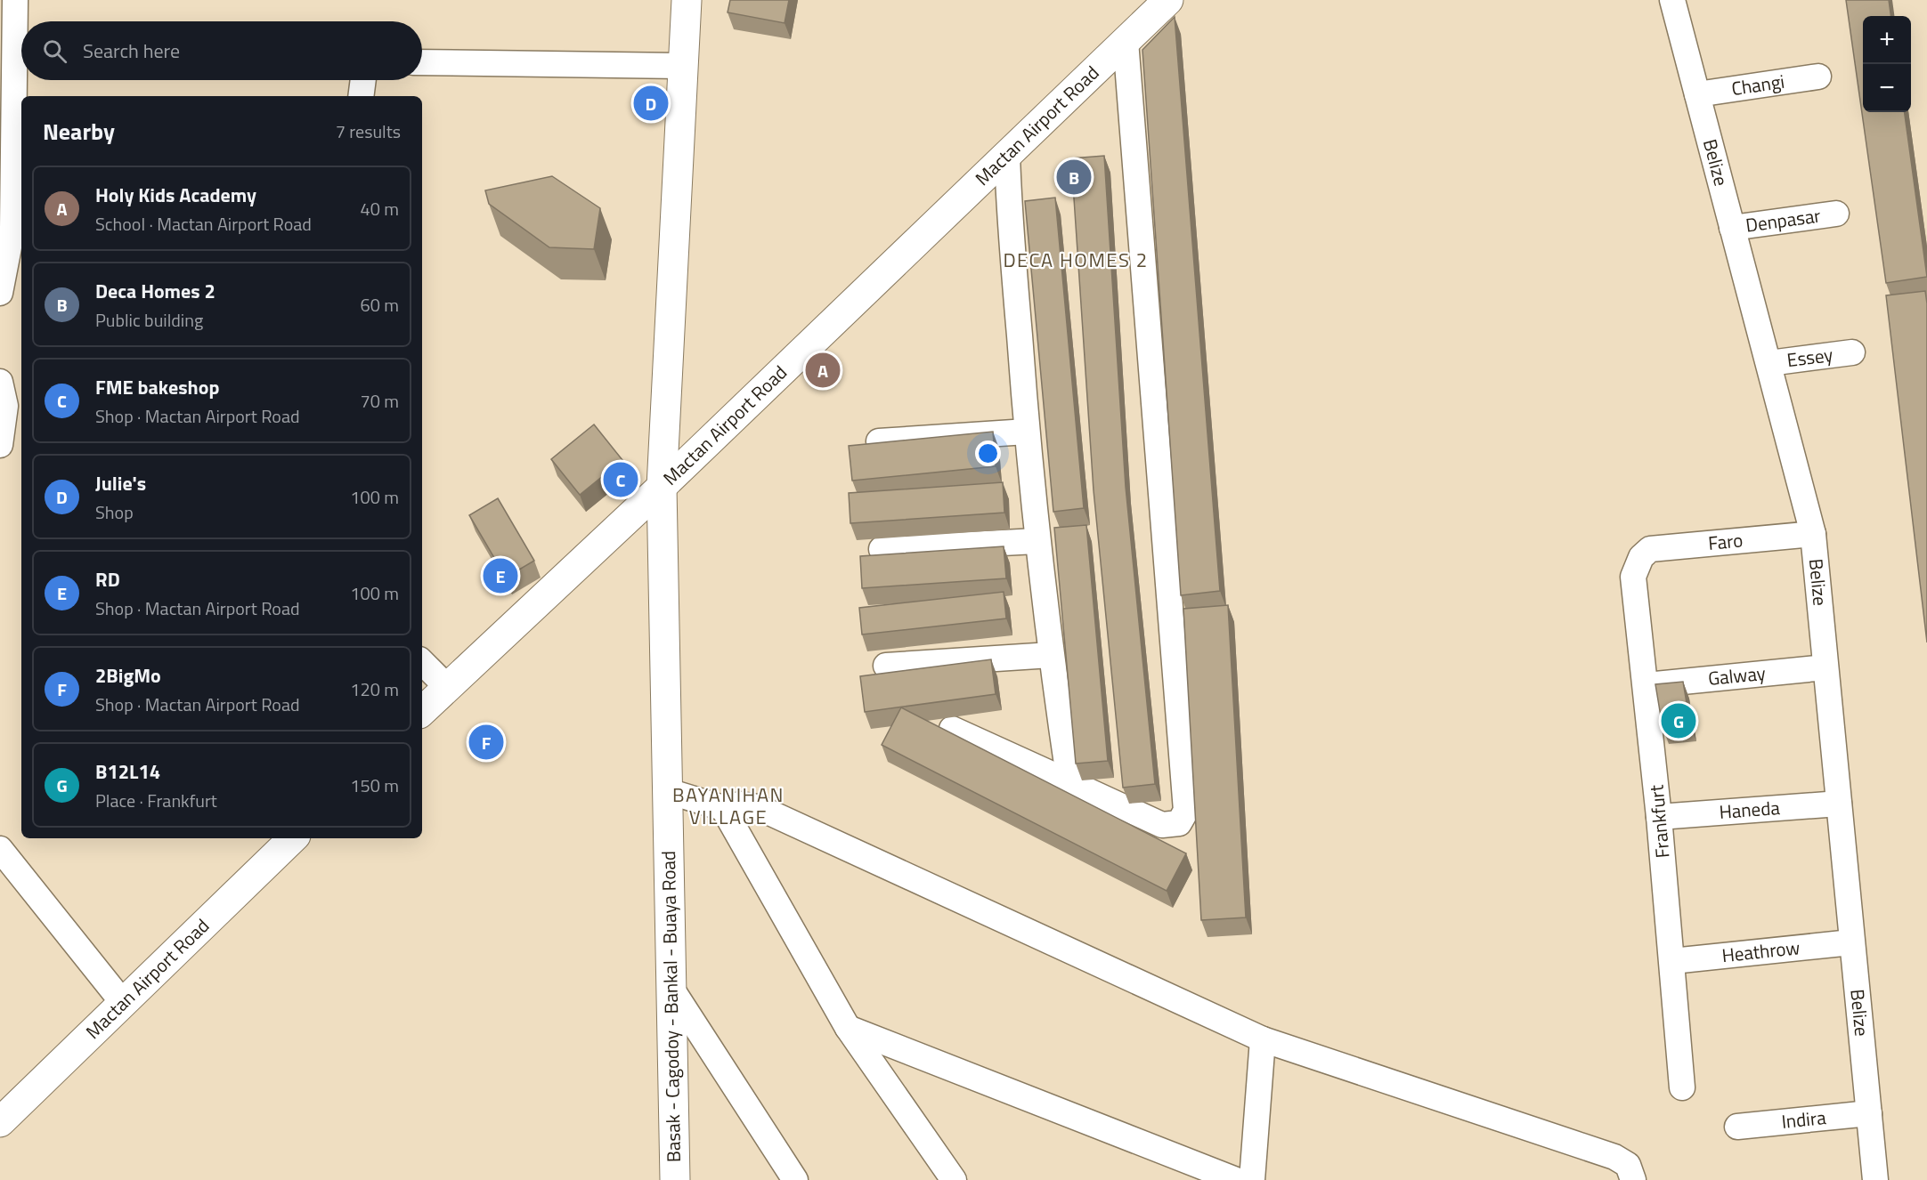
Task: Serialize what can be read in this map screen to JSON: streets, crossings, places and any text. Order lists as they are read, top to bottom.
{
  "streets": {
    "main road": ["Mactan Airport Road", "Basak - Cagodoy - Bankal - Buaya Road"],
    "street": [
      "Changi",
      "Belize",
      "Denpasar",
      "Essey",
      "Faro",
      "Galway",
      "Haneda",
      "Frankfurt",
      "Heathrow",
      "Indira"
    ]
  },
  "crossings": [
    ["Changi", "Belize"],
    ["Mactan Airport Road", "Basak - Cagodoy - Bankal - Buaya Road"],
    ["Belize", "Denpasar"],
    ["Belize", "Essey"],
    ["Belize", "Faro"],
    ["Belize", "Galway"],
    ["Belize", "Haneda"],
    ["Belize", "Heathrow"],
    ["Belize", "Indira"],
    ["Faro", "Frankfurt"],
    ["Galway", "Frankfurt"],
    ["Haneda", "Frankfurt"],
    ["Frankfurt", "Heathrow"]
  ],
  "districts": ["DECA HOMES 2", "BAYANIHAN VILLAGE"],
  "page": {
    "map_buttons": ["+", "−"],
    "search": "Search here",
    "pins": [
      "D",
      "B",
      "A",
      "C",
      "E",
      "G",
      "F"
    ],
    "heading": ["Nearby", "7 results"],
    "list": [
      {
        "mark": "A",
        "name": "Holy Kids Academy",
        "note": "School · Mactan Airport Road",
        "value": "40 m"
      },
      {
        "mark": "B",
        "name": "Deca Homes 2",
        "note": "Public building",
        "value": "60 m"
      },
      {
        "mark": "C",
        "name": "FME bakeshop",
        "note": "Shop · Mactan Airport Road",
        "value": "70 m"
      },
      {
        "mark": "D",
        "name": "Julie's",
        "note": "Shop",
        "value": "100 m"
      },
      {
        "mark": "E",
        "name": "RD",
        "note": "Shop · Mactan Airport Road",
        "value": "100 m"
      },
      {
        "mark": "F",
        "name": "2BigMo",
        "note": "Shop · Mactan Airport Road",
        "value": "120 m"
      },
      {
        "mark": "G",
        "name": "B12L14",
        "note": "Place · Frankfurt",
        "value": "150 m"
      }
    ]
  }
}
